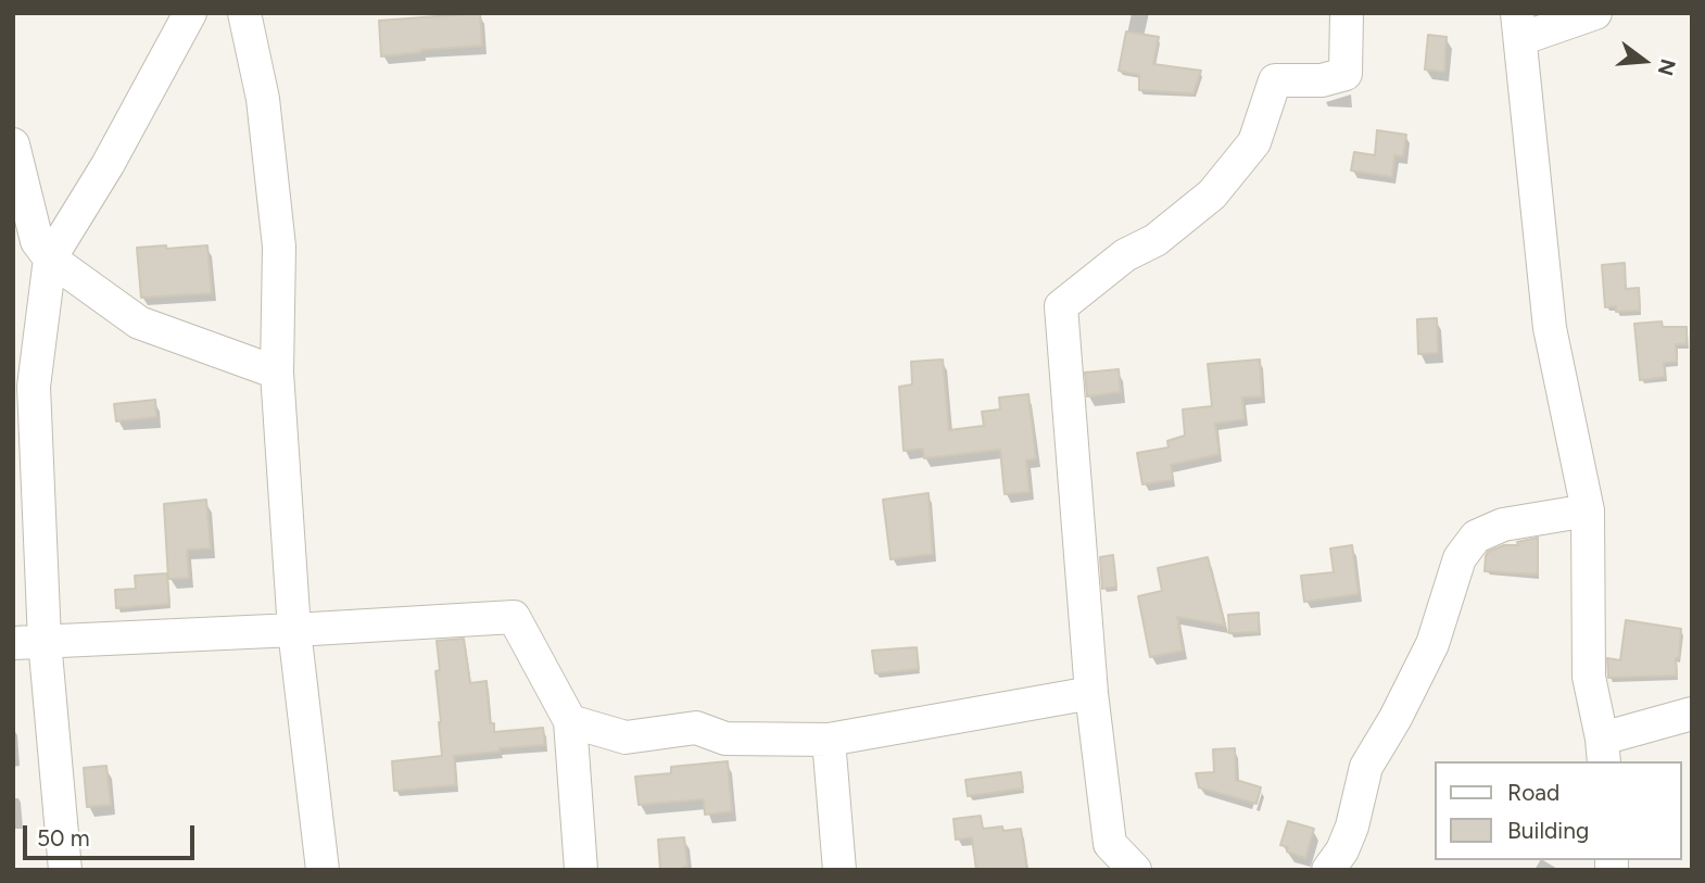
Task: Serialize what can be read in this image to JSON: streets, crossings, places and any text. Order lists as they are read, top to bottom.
{
  "legend": ["Road", "Building"],
  "scale_bar": "50 m",
  "north": "right"
}
